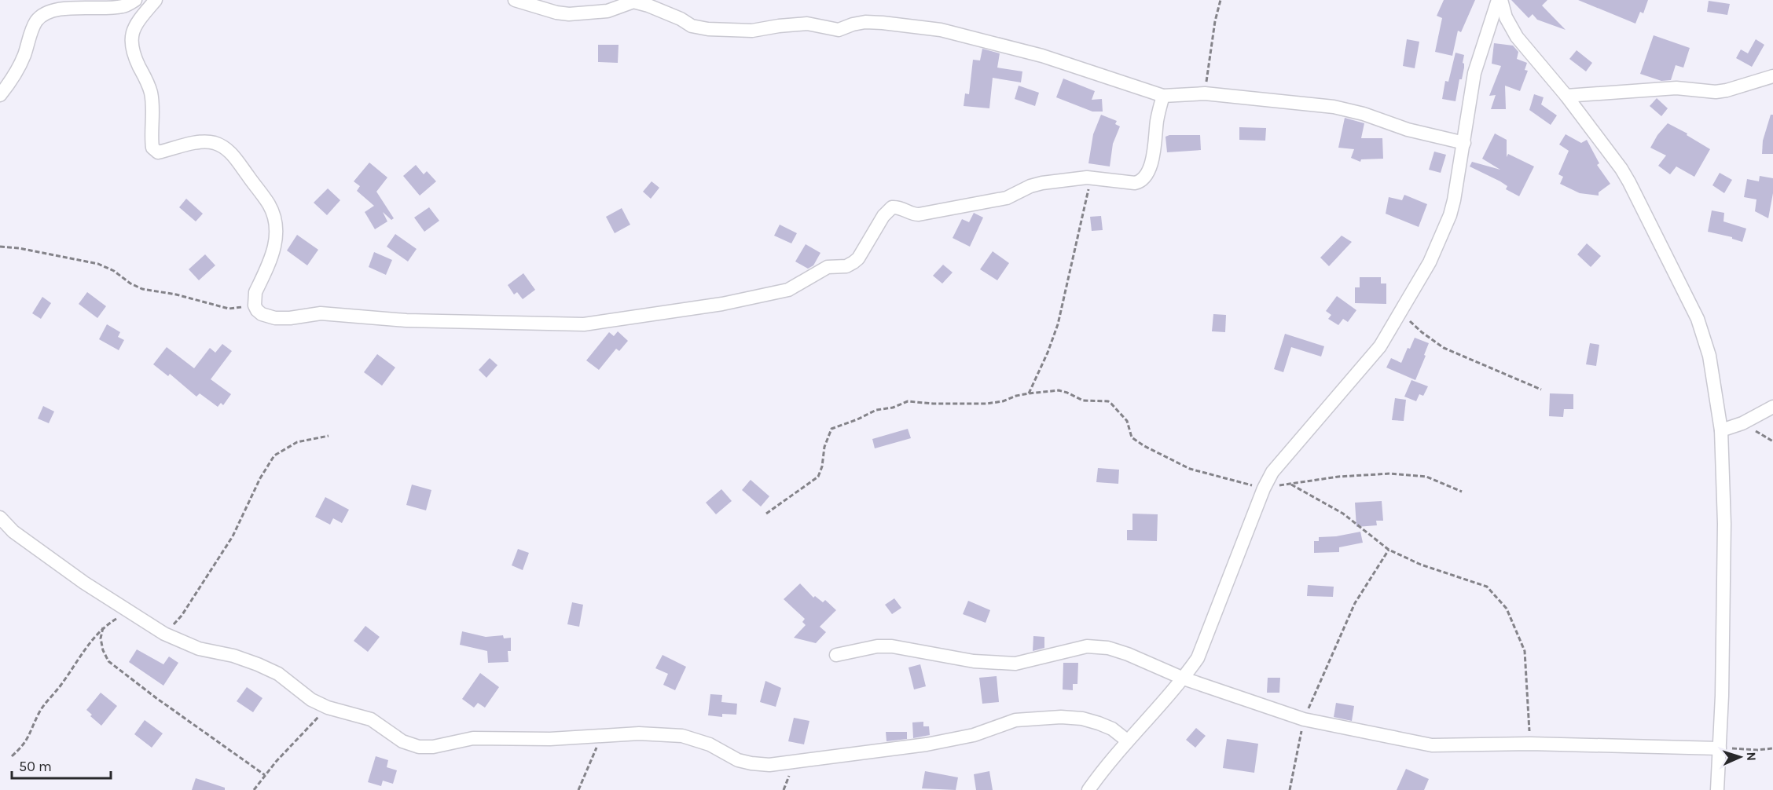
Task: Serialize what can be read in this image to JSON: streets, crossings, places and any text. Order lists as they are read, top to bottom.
{
  "scale_bar": "50 m",
  "north": "right"
}
